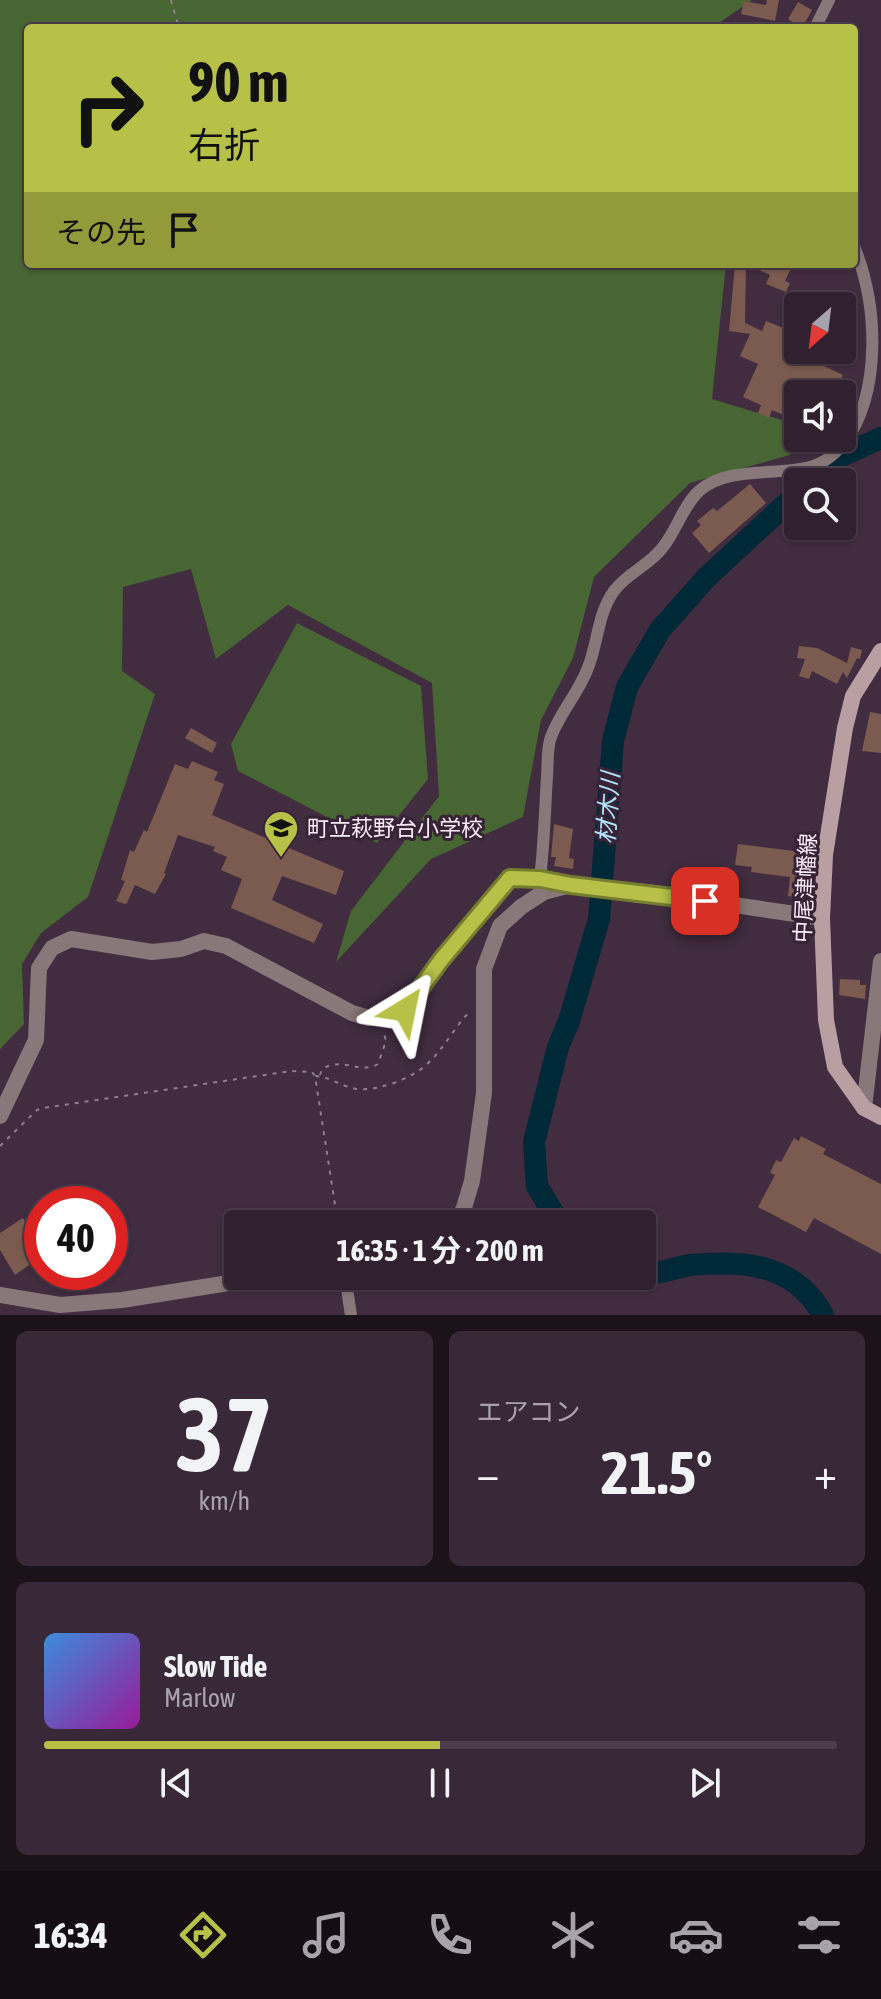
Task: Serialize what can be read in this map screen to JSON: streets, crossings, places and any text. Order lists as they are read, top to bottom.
{
  "streets": {
    "main road": ["中尾津幡線"]
  },
  "water": ["材木川"],
  "places": {
    "school or university": ["町立萩野台小学校"]
  },
  "north": "bottom left",
  "page": {
    "turn": ["90 m", "右折"],
    "then": "その先",
    "limit": "40",
    "trip": "16:35 · 1 分 · 200 m",
    "tile": [
      ["37", "km/h"],
      "エアコン"
    ],
    "heat": ["−", "21.5°", "+"],
    "song": ["Slow Tide", "Marlow"],
    "tabs": "16:34"
  }
}
